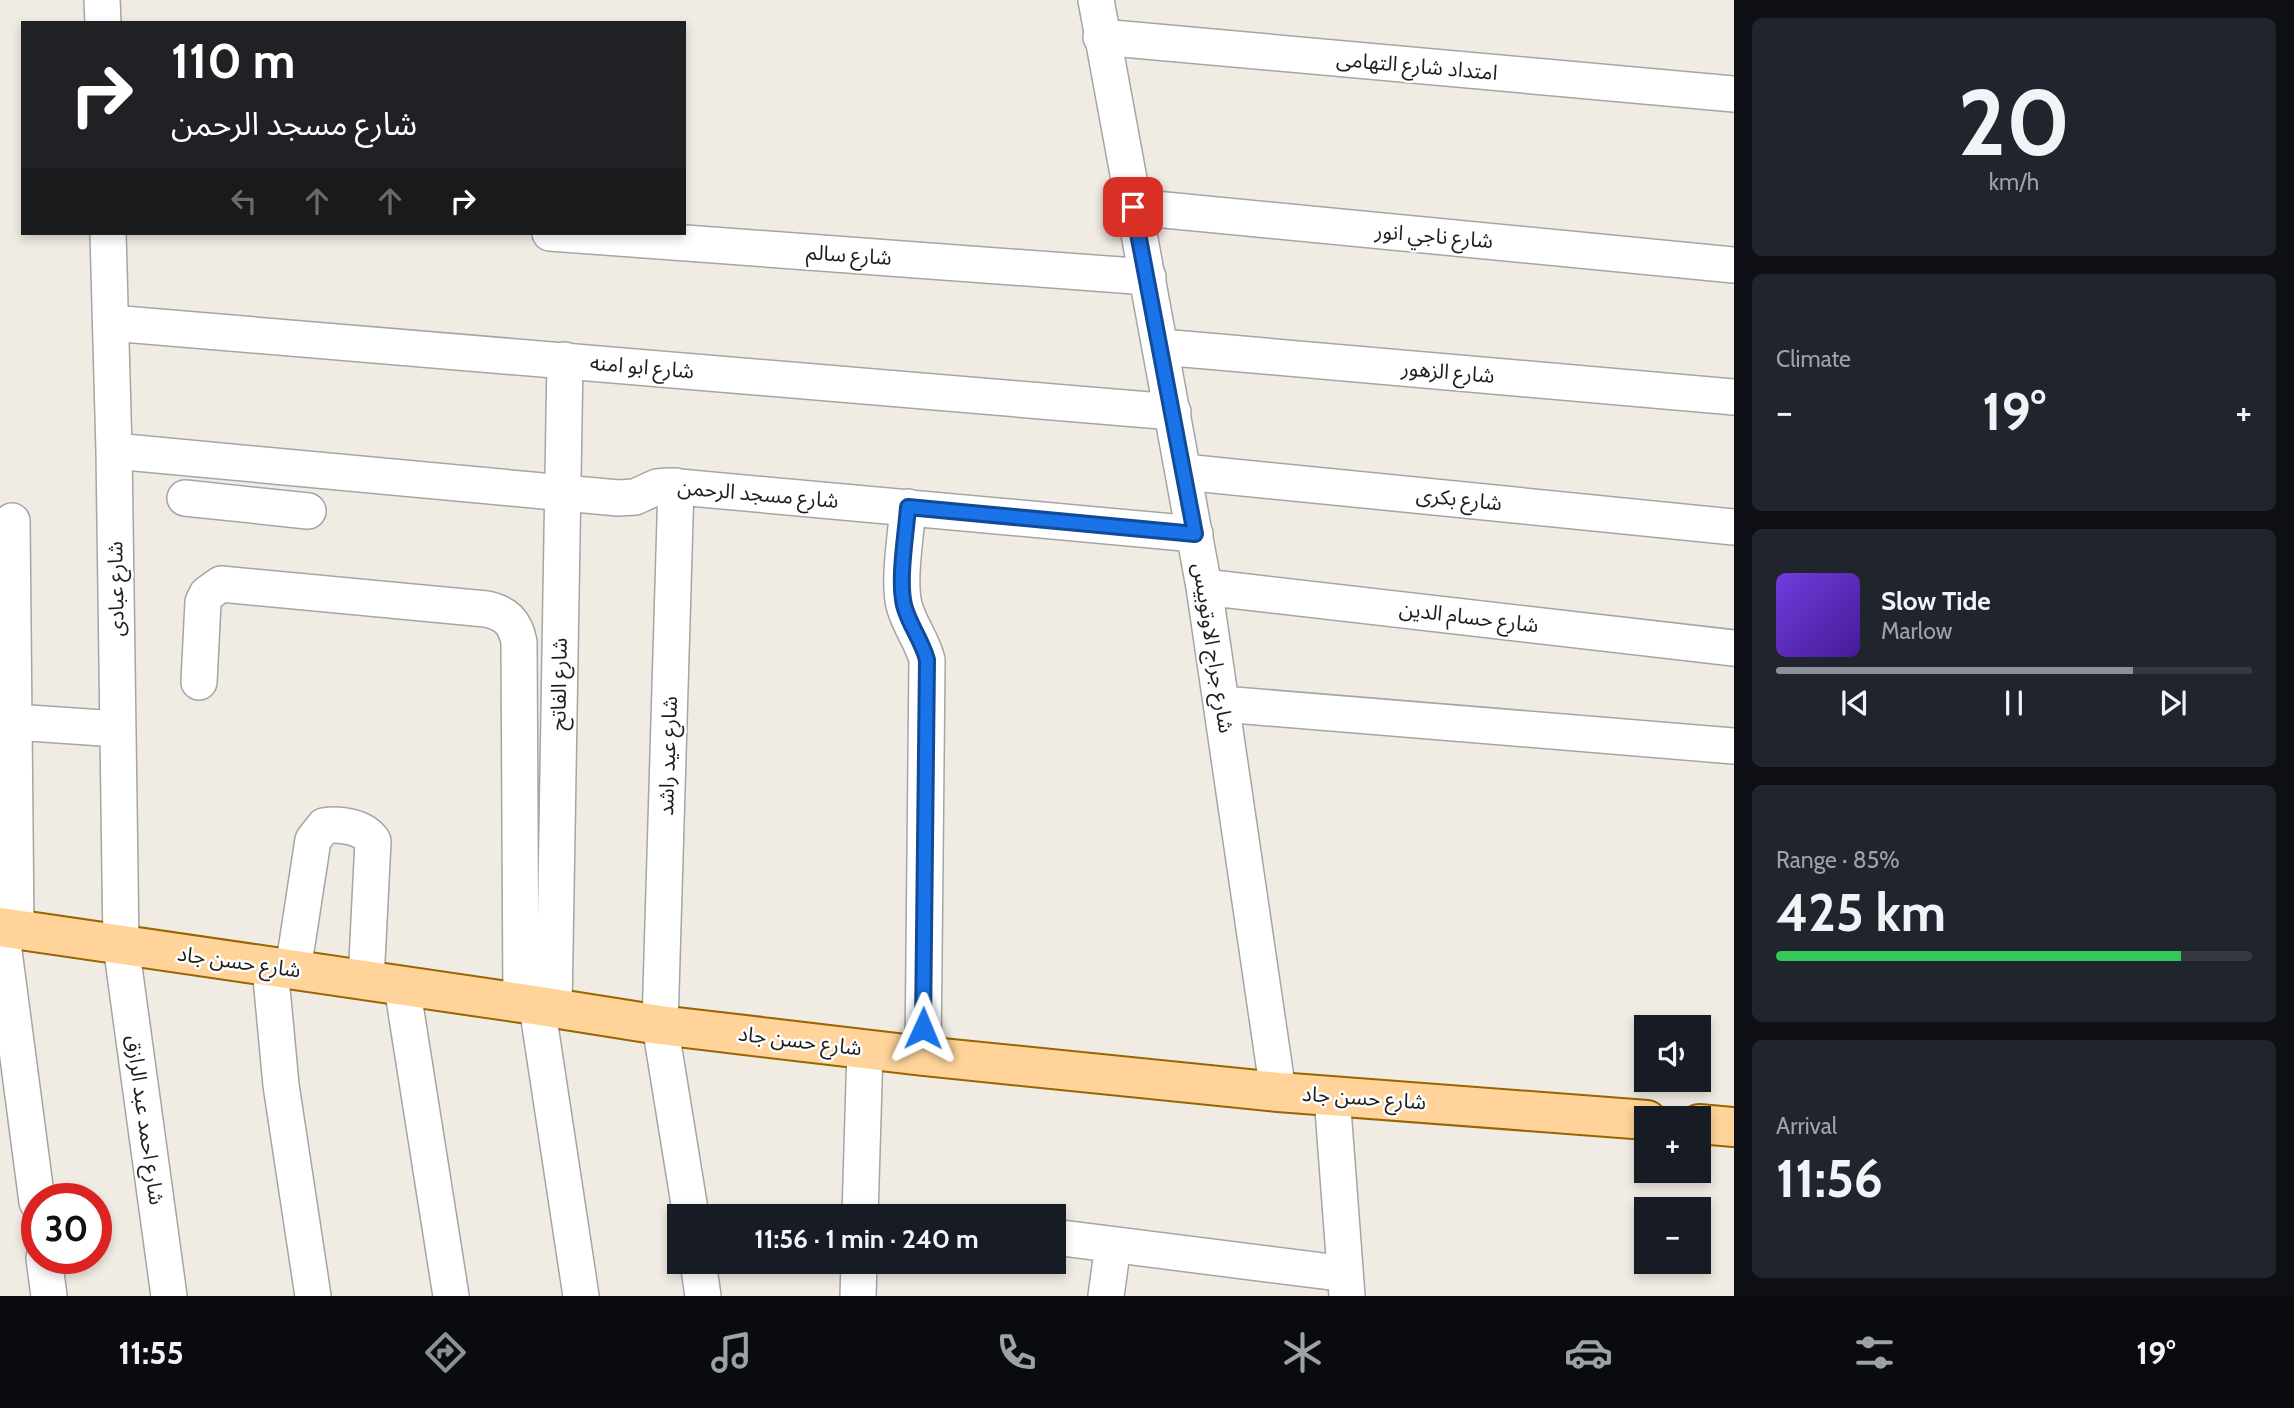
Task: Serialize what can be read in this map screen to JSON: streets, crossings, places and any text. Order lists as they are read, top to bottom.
{
  "streets": {
    "main road": ["شارع حسن جاد"],
    "street": [
      "امتداد شارع التهامى",
      "شارع ناجي انور",
      "شارع سالم",
      "شارع ابو امنه",
      "شارع الزهور",
      "شارع مسجد الرحمن",
      "شارع بكرى",
      "شارع عبادى",
      "شارع حسام الدين",
      "شارع جراج الاوتوبيس",
      "شارع الفاتح",
      "شارع عيد راشد",
      "شارع احمد عبد الرازق"
    ]
  },
  "crossings": [
    ["امتداد شارع التهامى", "شارع جراج الاوتوبيس"],
    ["شارع ناجي انور", "شارع جراج الاوتوبيس"],
    ["شارع سالم", "شارع جراج الاوتوبيس"],
    ["شارع ابو امنه", "شارع عبادى"],
    ["شارع ابو امنه", "شارع جراج الاوتوبيس"],
    ["شارع ابو امنه", "شارع الفاتح"],
    ["شارع الزهور", "شارع جراج الاوتوبيس"],
    ["شارع مسجد الرحمن", "شارع عبادى"],
    ["شارع مسجد الرحمن", "شارع جراج الاوتوبيس"],
    ["شارع مسجد الرحمن", "شارع الفاتح"],
    ["شارع مسجد الرحمن", "شارع عيد راشد"],
    ["شارع بكرى", "شارع جراج الاوتوبيس"],
    ["شارع عبادى", "شارع حسن جاد"],
    ["شارع عبادى", "شارع احمد عبد الرازق"],
    ["شارع حسام الدين", "شارع جراج الاوتوبيس"],
    ["شارع جراج الاوتوبيس", "شارع حسن جاد"],
    ["شارع الفاتح", "شارع حسن جاد"],
    ["شارع عيد راشد", "شارع حسن جاد"],
    ["شارع حسن جاد", "شارع احمد عبد الرازق"]
  ],
  "page": {
    "tile": [
      ["20", "km/h"],
      "Climate",
      ["Range · 85%", "425 km"],
      ["Arrival", "11:56"]
    ],
    "turn": ["110 m", "شارع مسجد الرحمن"],
    "heat": ["−", "19°", "+"],
    "song": ["Slow Tide", "Marlow"],
    "map_buttons": ["+", "−"],
    "limit": "30",
    "trip": "11:56 · 1 min · 240 m",
    "tabs": ["11:55", "19°"]
  }
}
